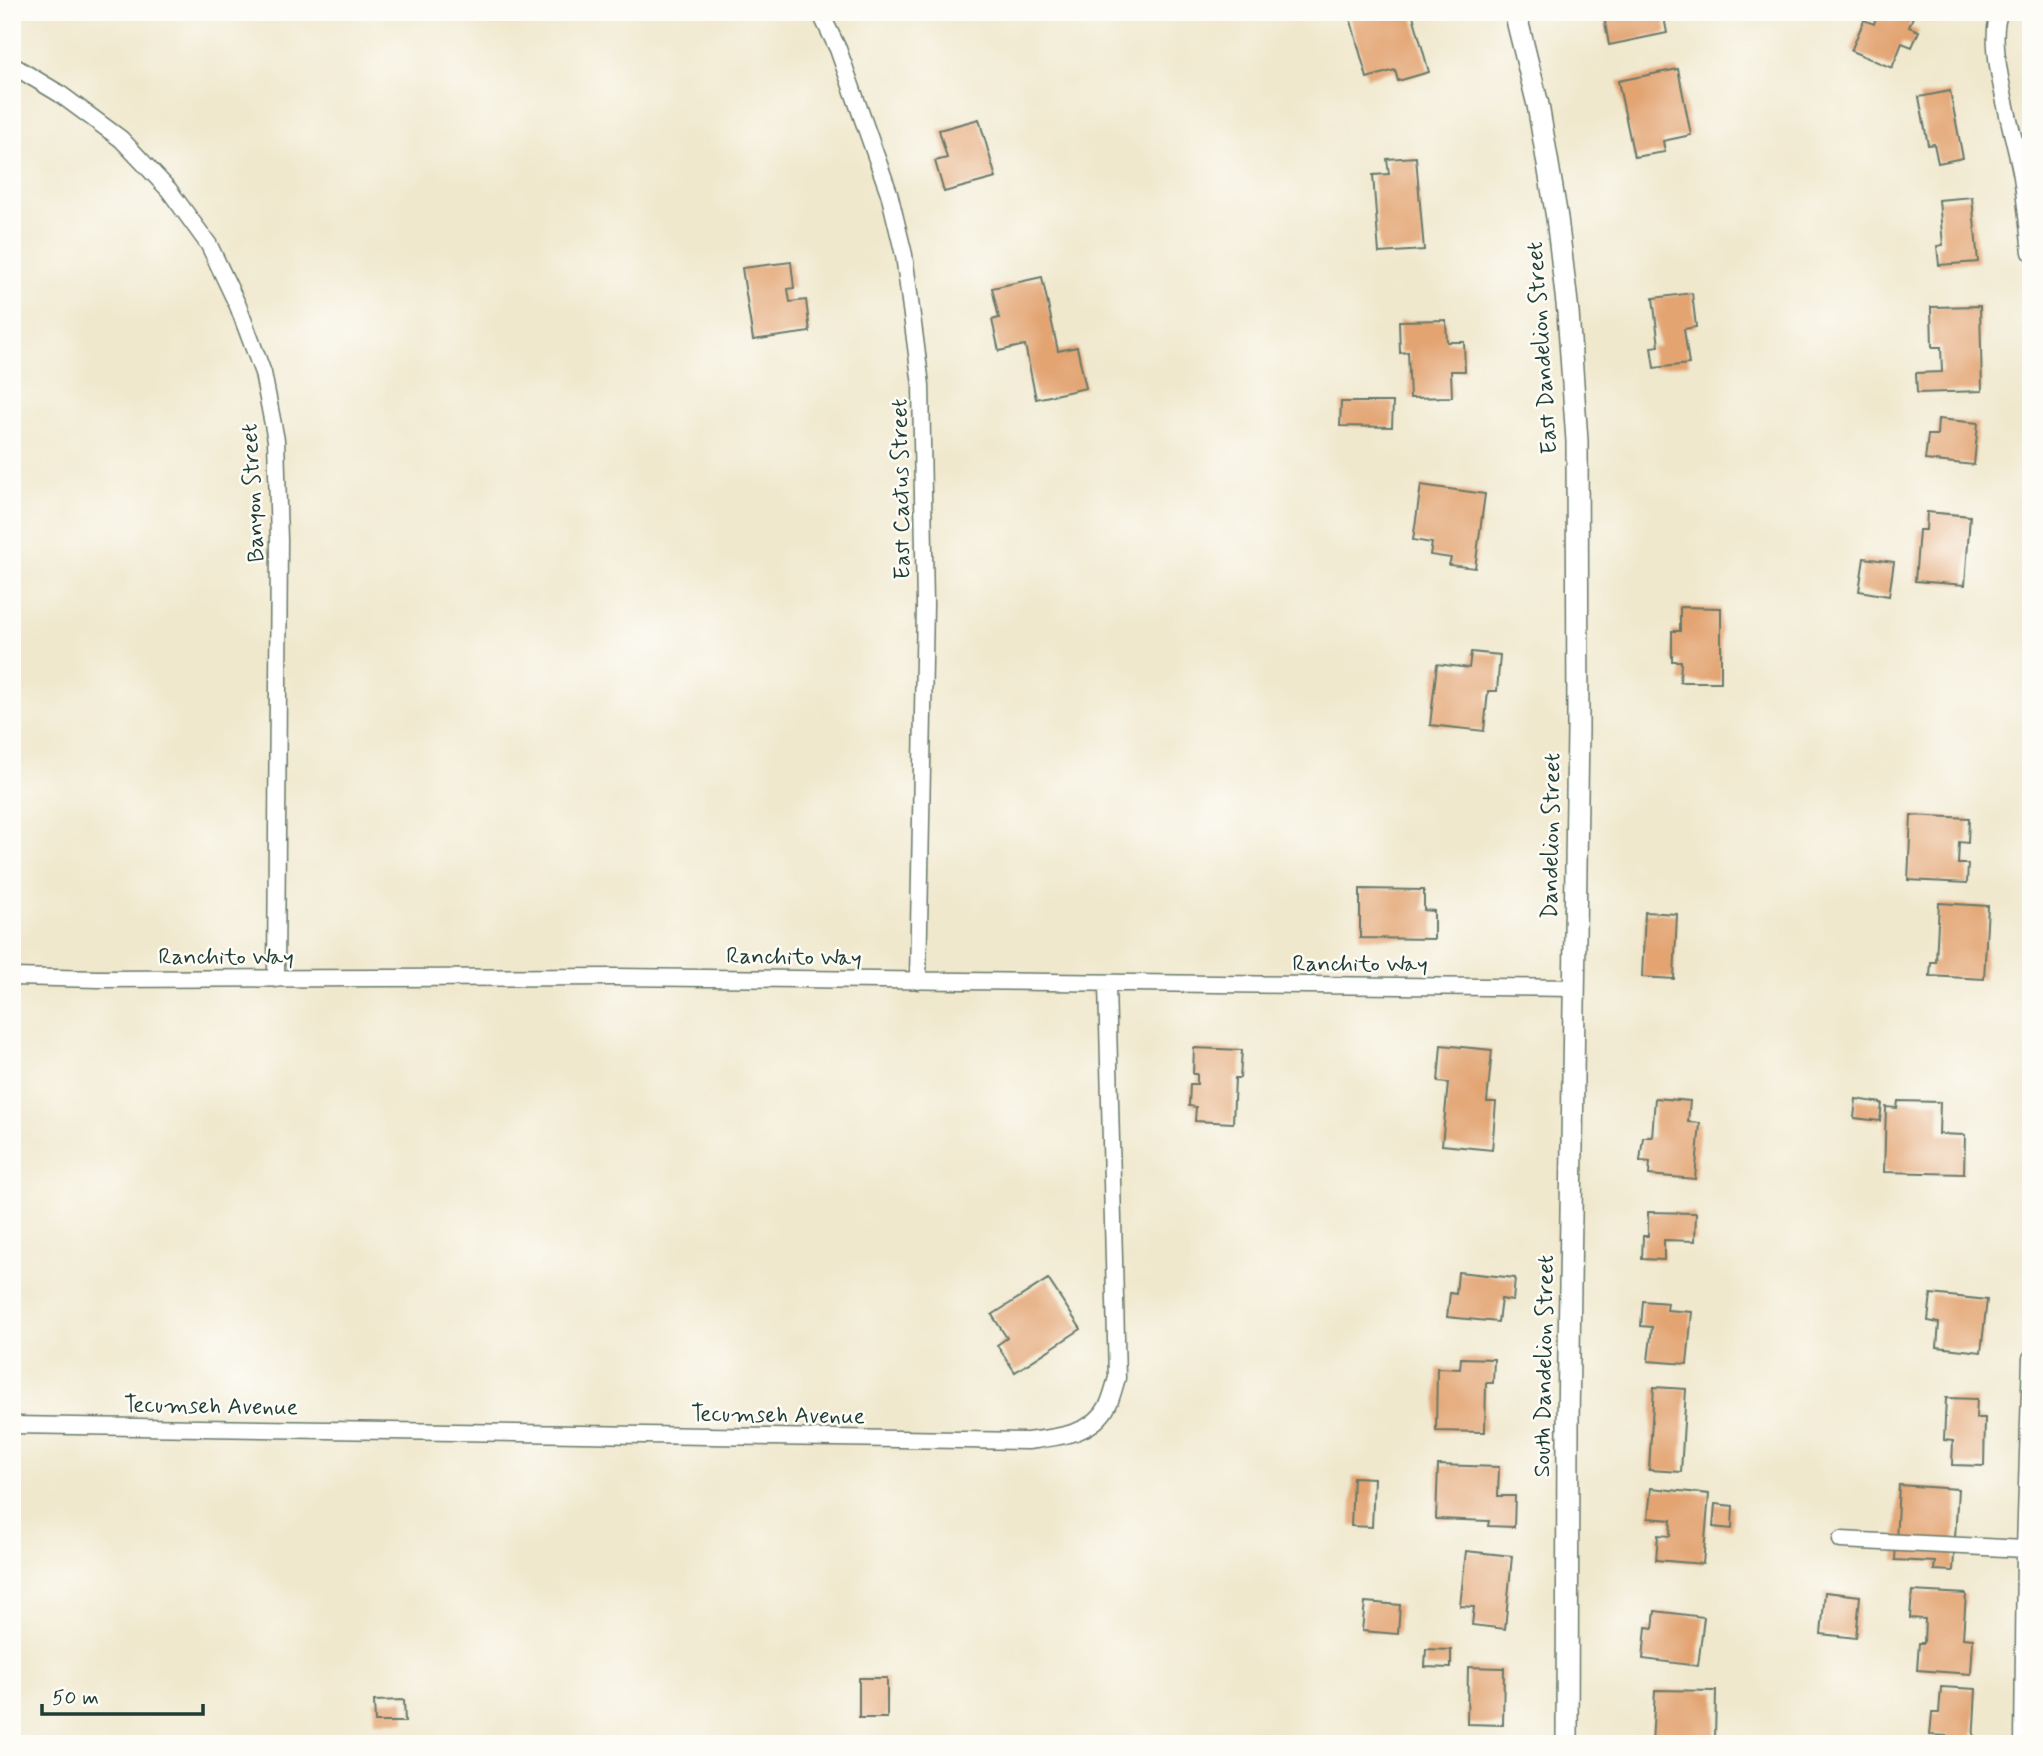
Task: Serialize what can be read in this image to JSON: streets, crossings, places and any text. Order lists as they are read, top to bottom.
{
  "streets": {
    "street": [
      "East Dandelion Street",
      "East Cactus Street",
      "Banyon Street",
      "Dandelion Street",
      "Ranchito Way",
      "South Dandelion Street",
      "Tecumseh Avenue"
    ]
  },
  "crossings": [
    ["East Dandelion Street", "Dandelion Street"],
    ["East Cactus Street", "Ranchito Way"],
    ["Banyon Street", "Ranchito Way"],
    ["Dandelion Street", "Ranchito Way"],
    ["Dandelion Street", "South Dandelion Street"],
    ["Ranchito Way", "South Dandelion Street"],
    ["Ranchito Way", "Tecumseh Avenue"]
  ],
  "scale_bar": "50 m"
}
